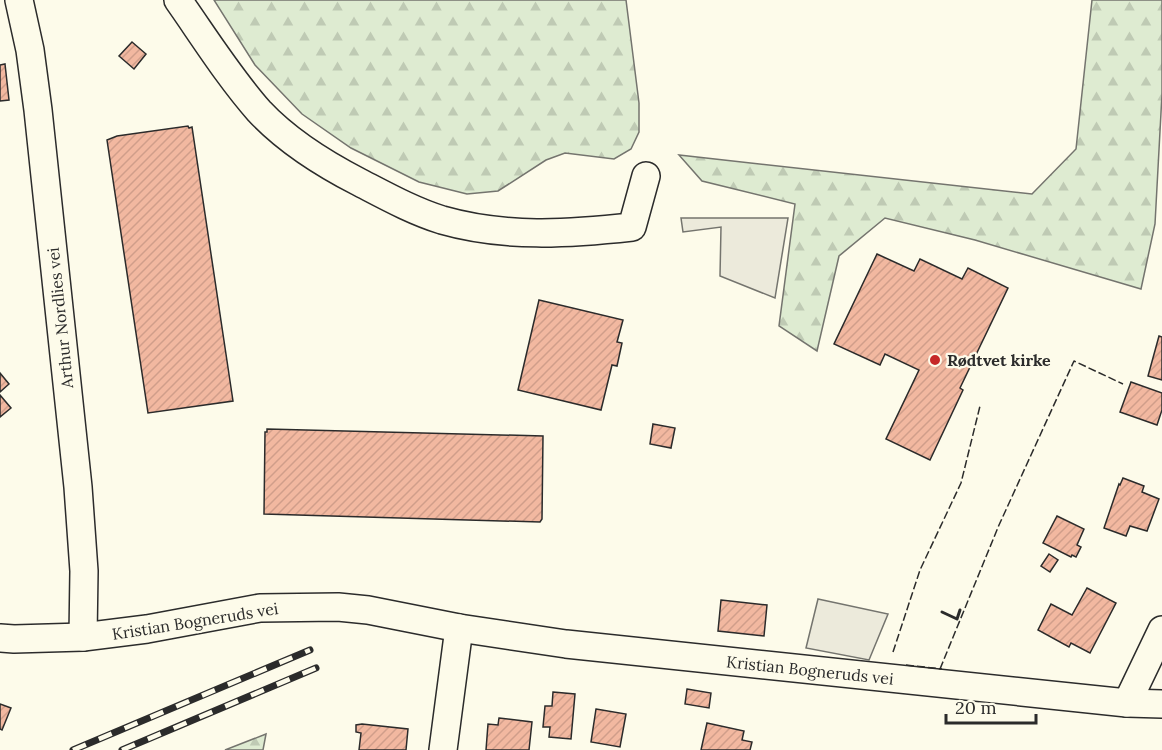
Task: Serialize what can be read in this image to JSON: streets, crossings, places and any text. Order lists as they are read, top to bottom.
{
  "streets": {
    "street": ["Arthur Nordlies vei", "Kristian Bogneruds vei"]
  },
  "crossings": [
    ["Arthur Nordlies vei", "Kristian Bogneruds vei"]
  ],
  "places": ["Rødtvet kirke"],
  "scale_bar": "20 m"
}
